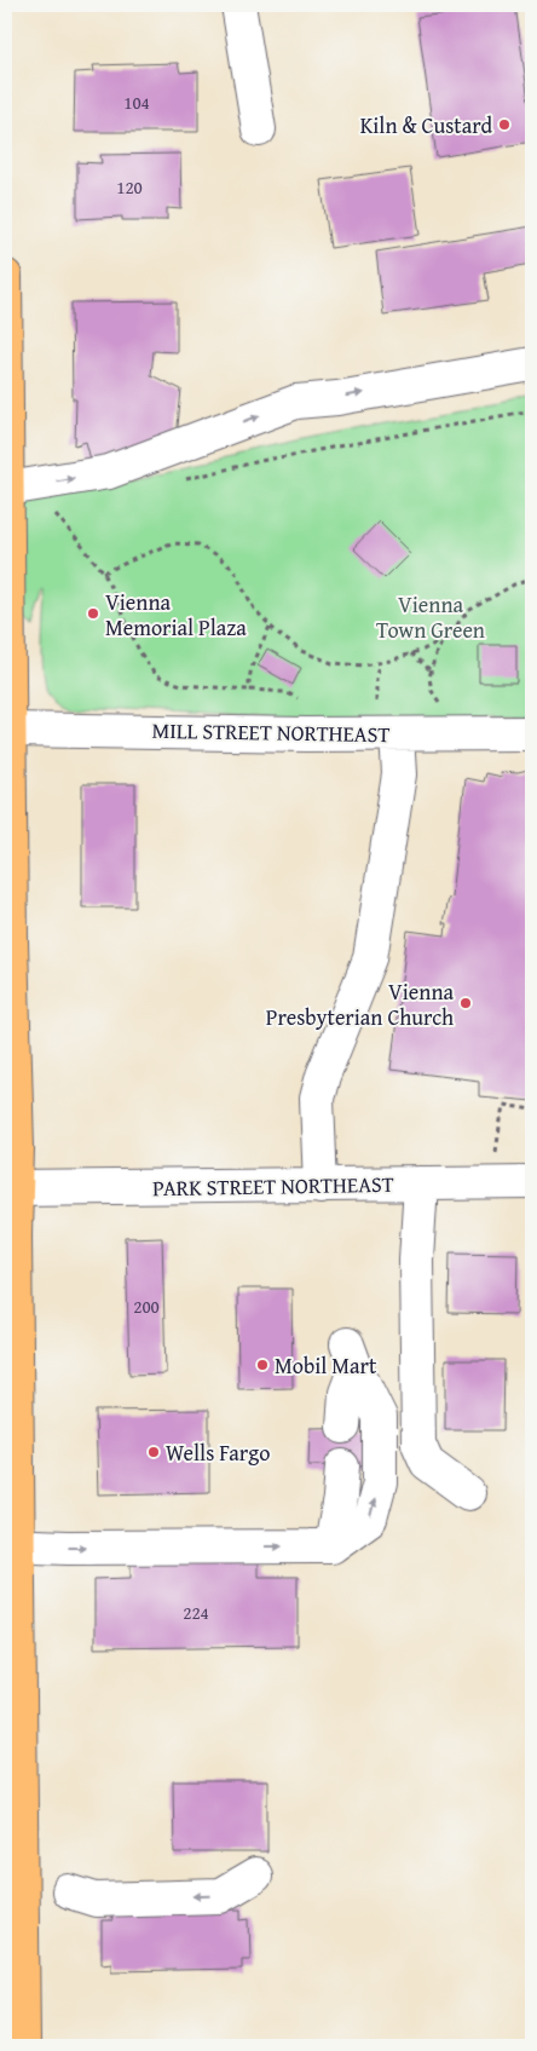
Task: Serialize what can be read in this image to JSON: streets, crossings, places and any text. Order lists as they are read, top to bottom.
{
  "streets": {
    "street": ["MILL STREET NORTHEAST", "PARK STREET NORTHEAST"]
  },
  "parks": ["Vienna Town Green"],
  "places": [
    "Kiln & Custard",
    "Vienna Memorial Plaza",
    "Vienna Presbyterian Church",
    "Mobil Mart",
    "Wells Fargo"
  ],
  "house_numbers": [
    "104",
    "120",
    "200",
    "224"
  ]
}
